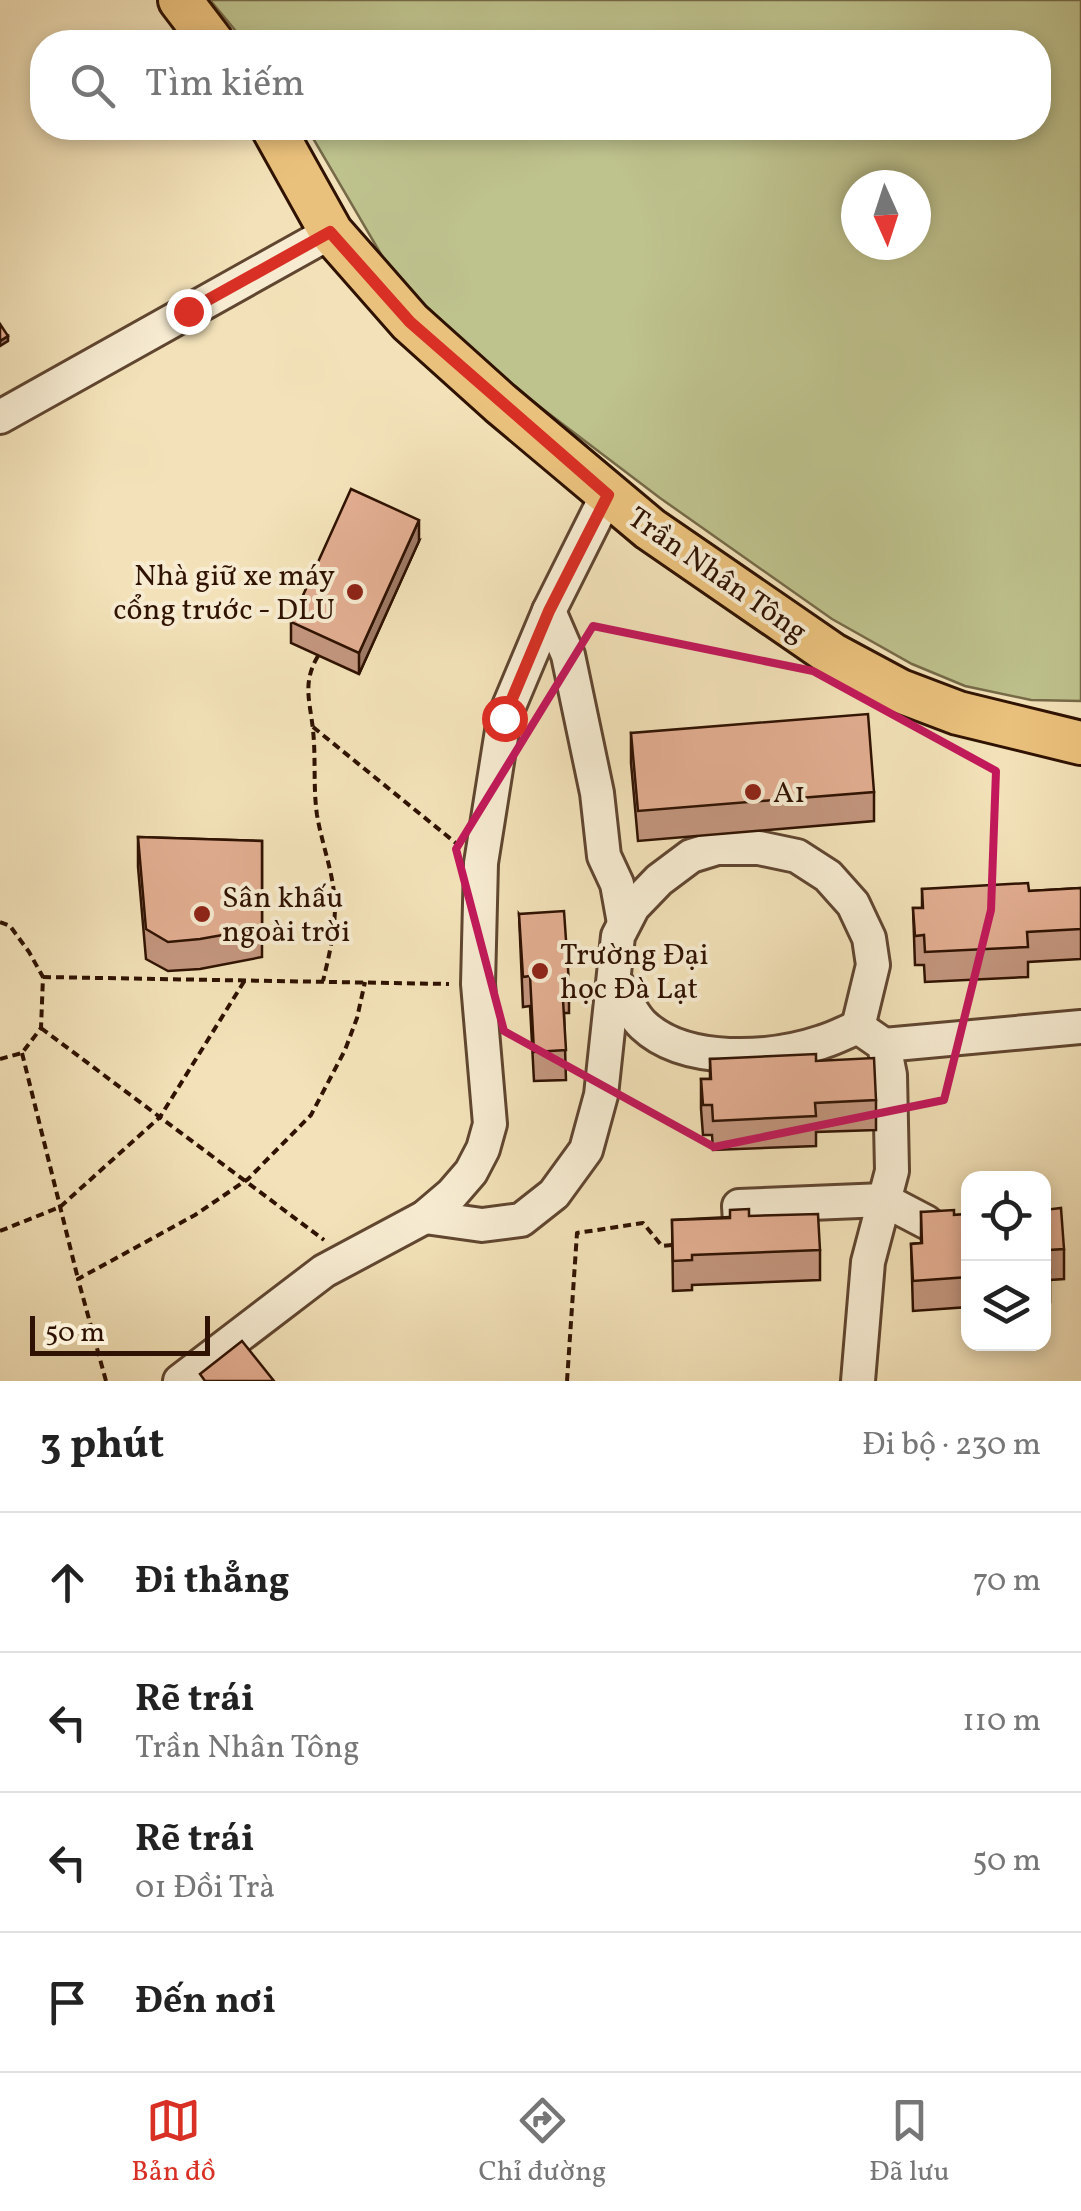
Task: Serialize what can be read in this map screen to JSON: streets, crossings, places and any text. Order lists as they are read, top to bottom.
{
  "streets": {
    "main road": ["Trần Nhân Tông"]
  },
  "places": [
    "Nhà giữ xe máy cổng trước - DLU",
    "A1",
    "Sân khấu ngoài trời",
    "Trường Đại học Đà Lạt"
  ],
  "scale_bar": "50 m",
  "north": "bottom",
  "page": {
    "search": "Tìm kiếm",
    "scale": "50 m",
    "heading": ["3 phút", "Đi bộ · 230 m"],
    "list": [
      ["Đi thẳng", "70 m"],
      ["Rẽ trái", "Trần Nhân Tông", "110 m"],
      ["Rẽ trái", "01 Đồi Trà", "50 m"],
      "Đến nơi"
    ],
    "nav": ["Bản đồ", "Chỉ đường", "Đã lưu"]
  }
}
